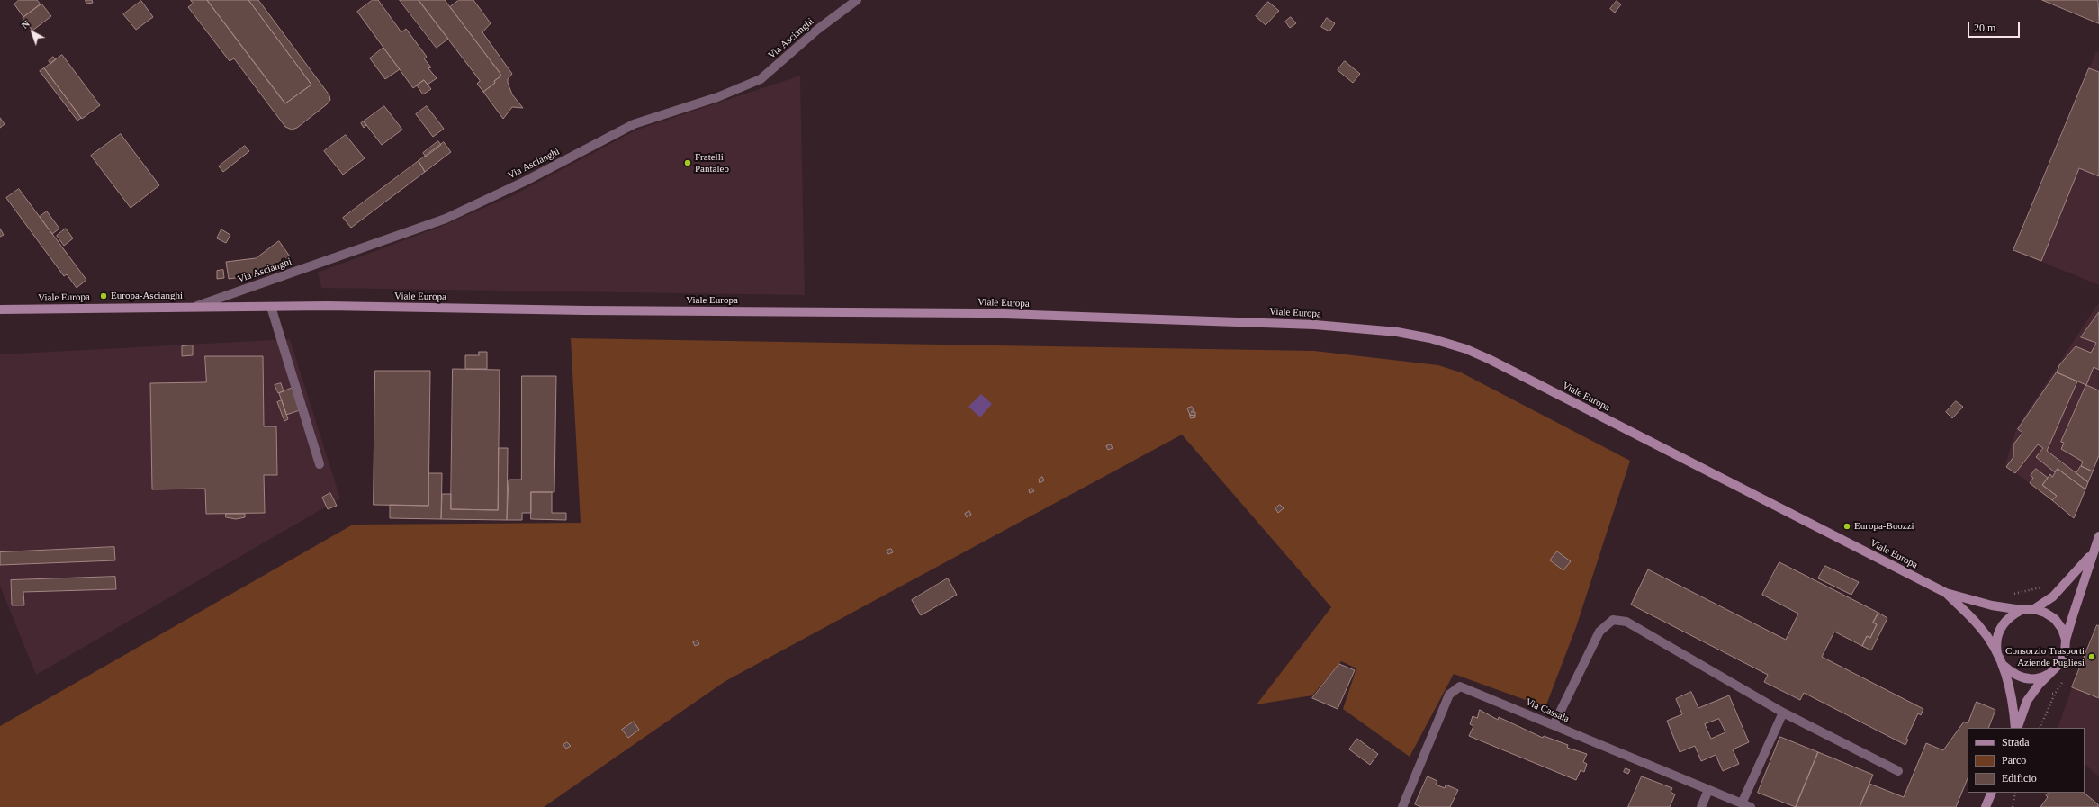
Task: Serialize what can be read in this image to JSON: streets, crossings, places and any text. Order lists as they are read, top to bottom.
{
  "streets": {
    "main road": ["Viale Europa"],
    "street": ["Via Ascianghi", "Via Cassala"]
  },
  "crossings": [
    ["Via Ascianghi", "Viale Europa"]
  ],
  "places": [
    "Fratelli Pantaleo",
    "Europa-Ascianghi",
    "Europa-Buozzi",
    "Consorzio Trasporti Aziende Pugliesi"
  ],
  "legend": ["Strada", "Parco", "Edificio"],
  "scale_bar": "20 m",
  "north": "top left"
}
